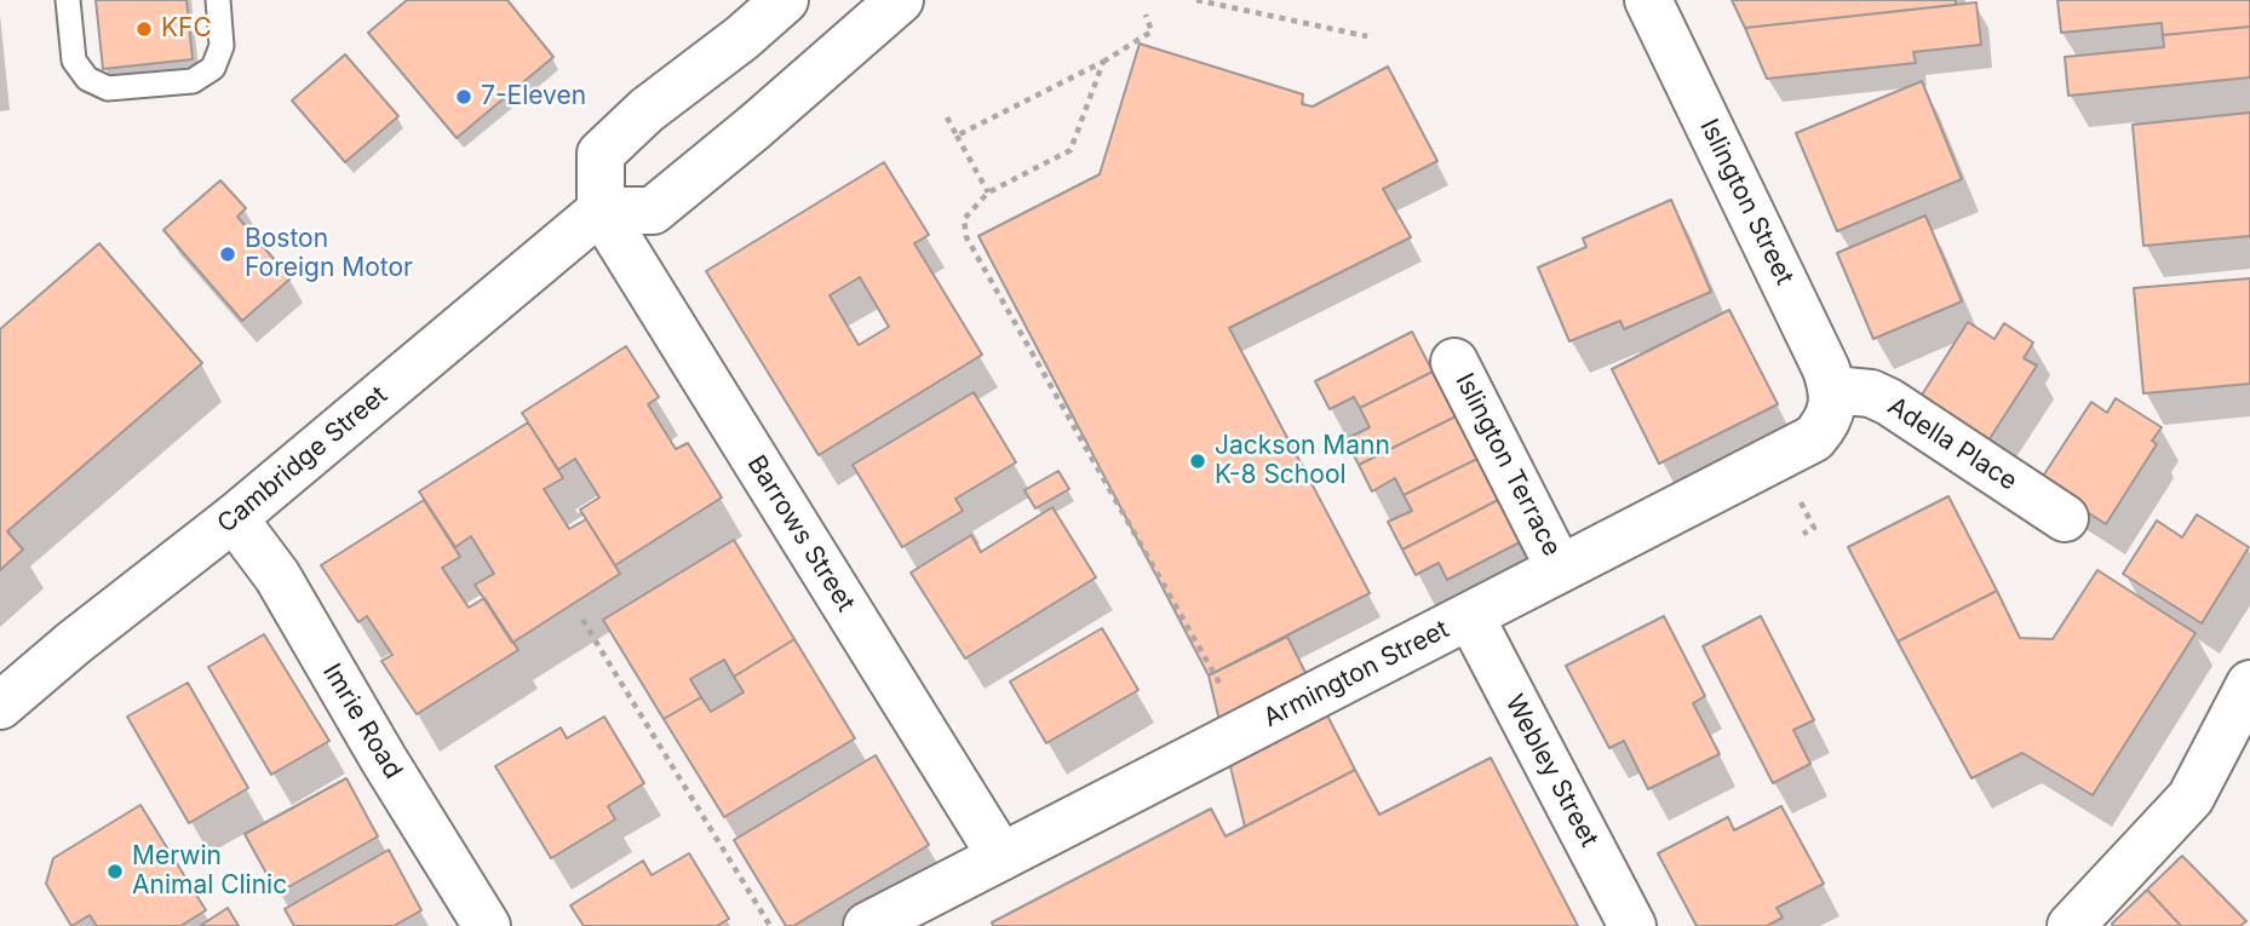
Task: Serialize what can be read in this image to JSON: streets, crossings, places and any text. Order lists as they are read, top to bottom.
{
  "streets": {
    "street": [
      "Islington Street",
      "Adella Place",
      "Cambridge Street",
      "Islington Terrace",
      "Barrows Street",
      "Armington Street",
      "Imrie Road",
      "Webley Street"
    ]
  },
  "crossings": [
    ["Islington Street", "Adella Place"],
    ["Islington Street", "Armington Street"],
    ["Adella Place", "Armington Street"],
    ["Cambridge Street", "Barrows Street"],
    ["Cambridge Street", "Imrie Road"],
    ["Islington Terrace", "Armington Street"],
    ["Barrows Street", "Armington Street"],
    ["Armington Street", "Webley Street"]
  ],
  "places": [
    "KFC",
    "7-Eleven",
    "Boston Foreign Motor",
    "Jackson Mann K-8 School",
    "Merwin Animal Clinic"
  ]
}
